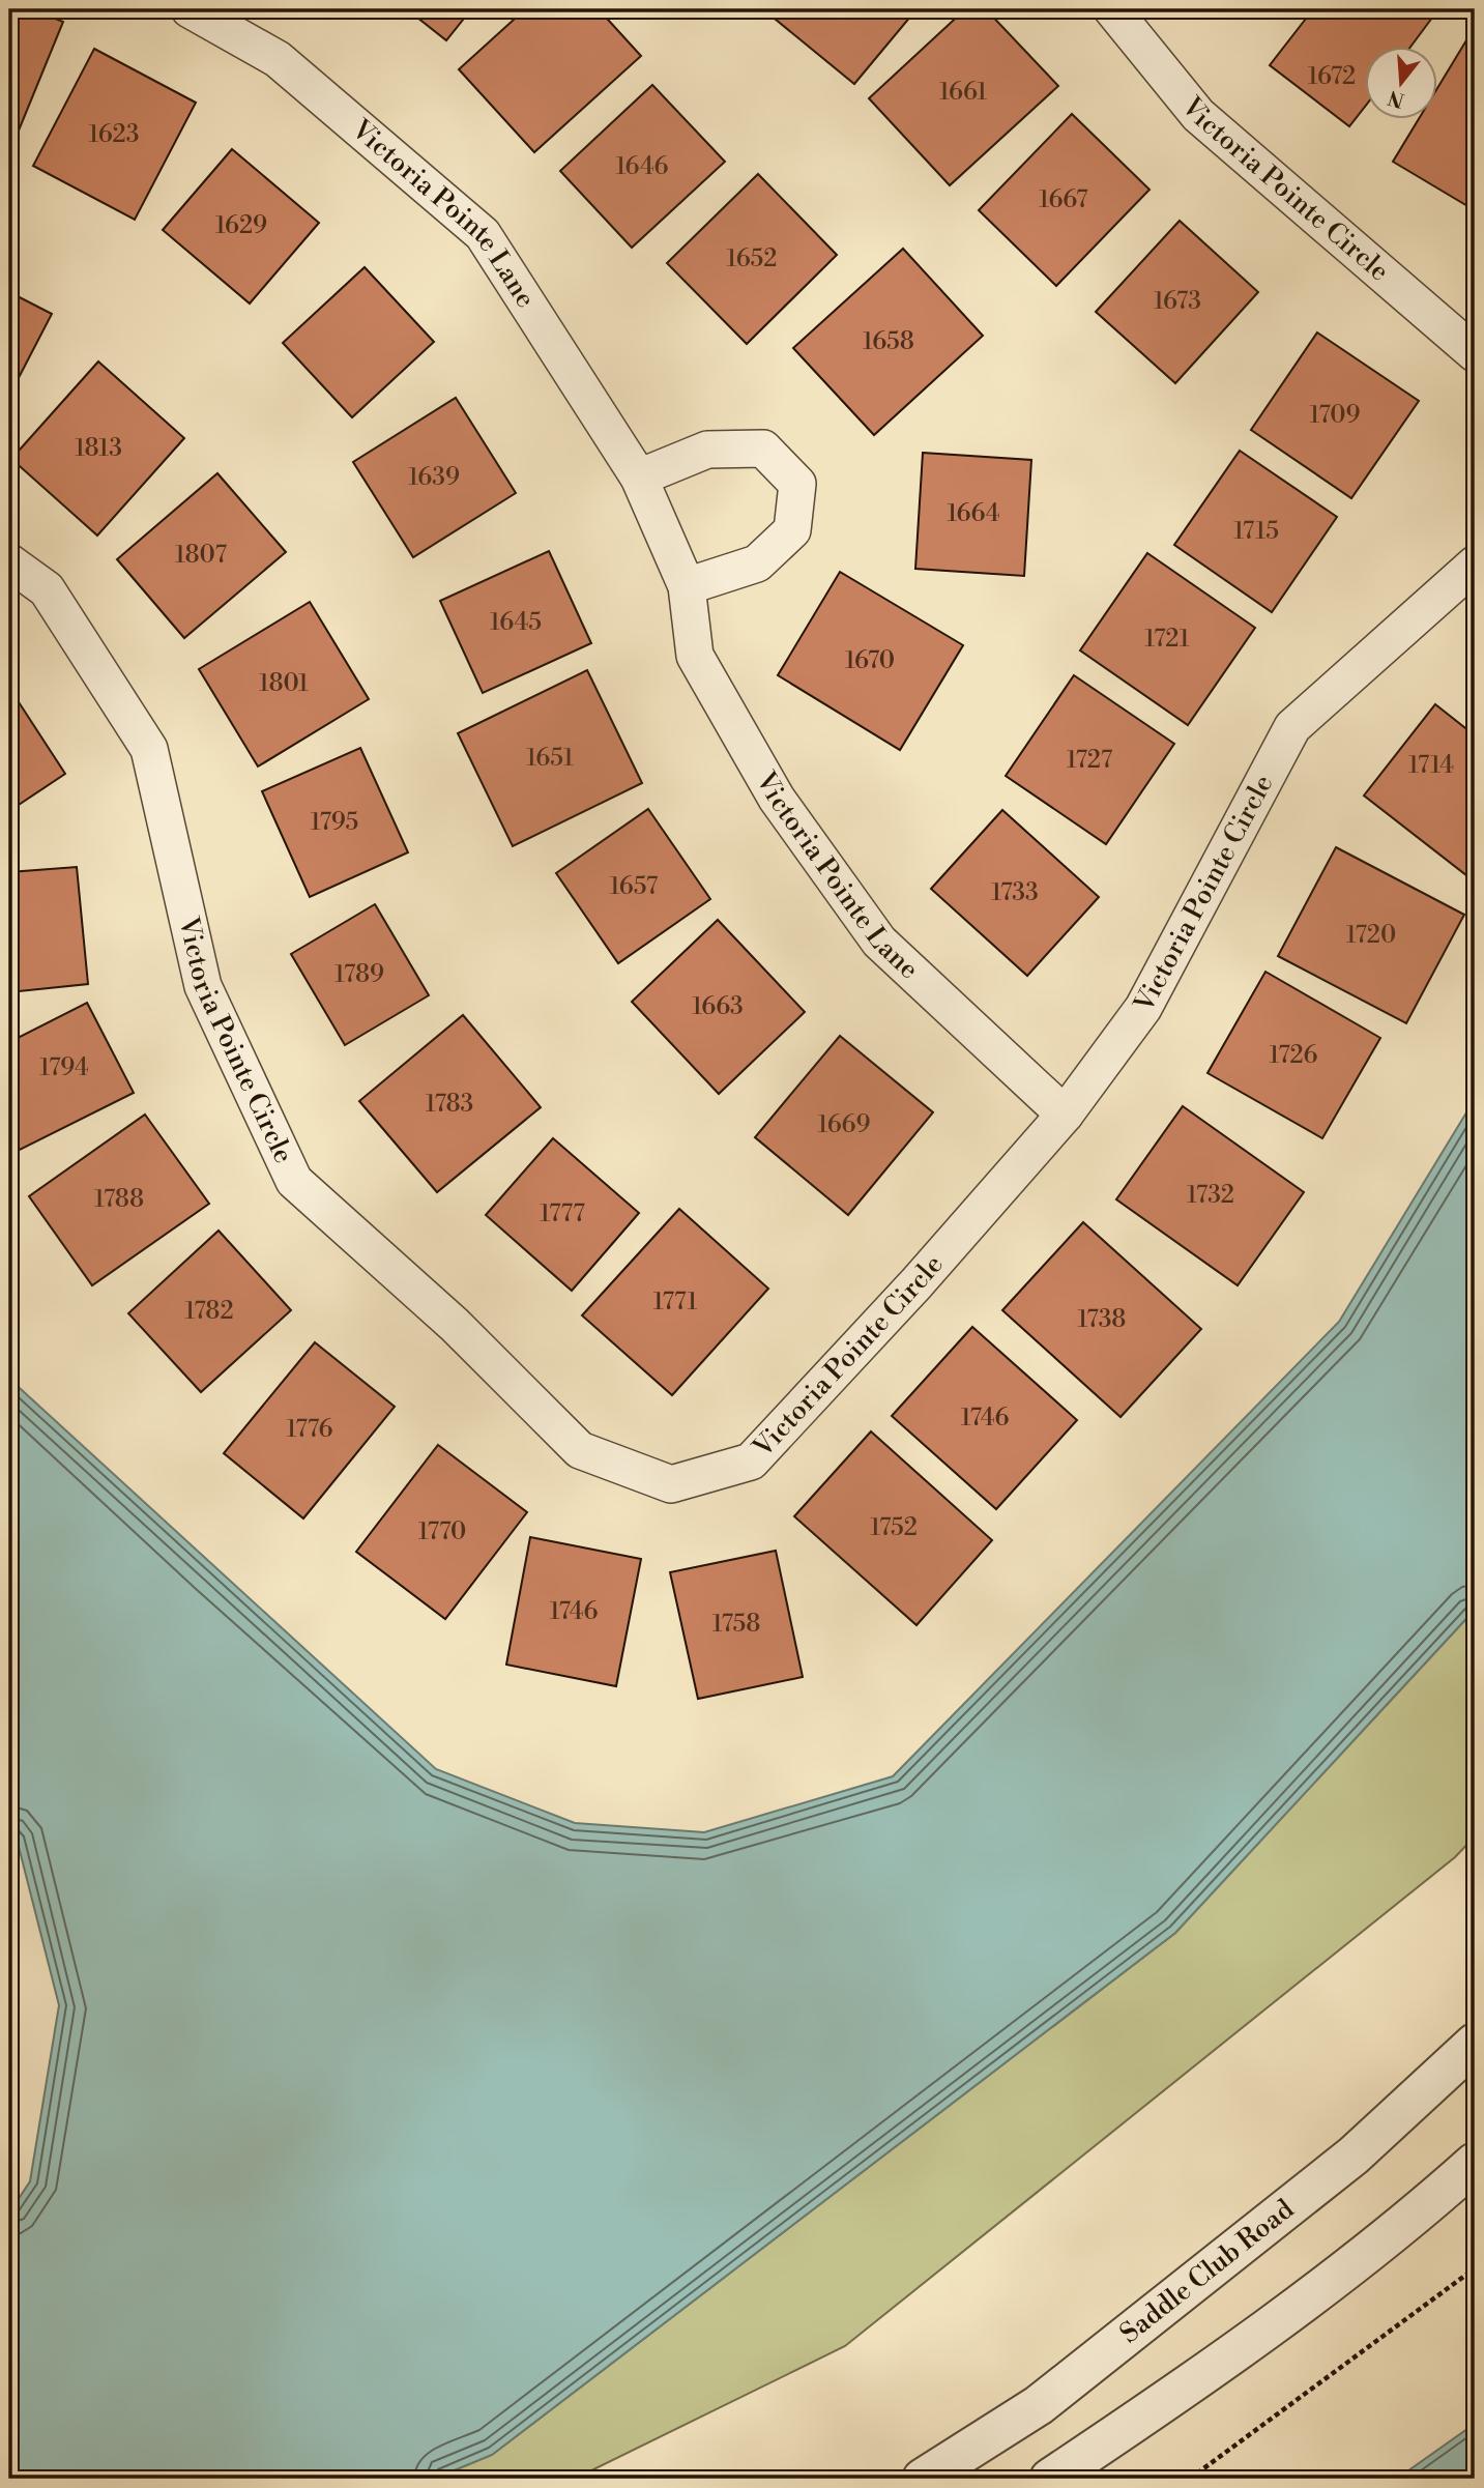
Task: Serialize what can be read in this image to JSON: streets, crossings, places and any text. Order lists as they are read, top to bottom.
{
  "streets": {
    "street": ["Victoria Pointe Circle", "Victoria Pointe Lane", "Saddle Club Road"]
  },
  "crossings": [
    ["Victoria Pointe Circle", "Victoria Pointe Lane"]
  ],
  "house_numbers": [
    "1672",
    "1661",
    "1623",
    "1646",
    "1667",
    "1629",
    "1652",
    "1673",
    "1658",
    "1709",
    "1813",
    "1639",
    "1664",
    "1715",
    "1807",
    "1645",
    "1721",
    "1670",
    "1801",
    "1651",
    "1727",
    "1714",
    "1795",
    "1657",
    "1733",
    "1720",
    "1789",
    "1663",
    "1726",
    "1794",
    "1783",
    "1669",
    "1732",
    "1788",
    "1777",
    "1771",
    "1782",
    "1738",
    "1746",
    "1776",
    "1752",
    "1770",
    "1746",
    "1758"
  ],
  "north": "bottom"
}
